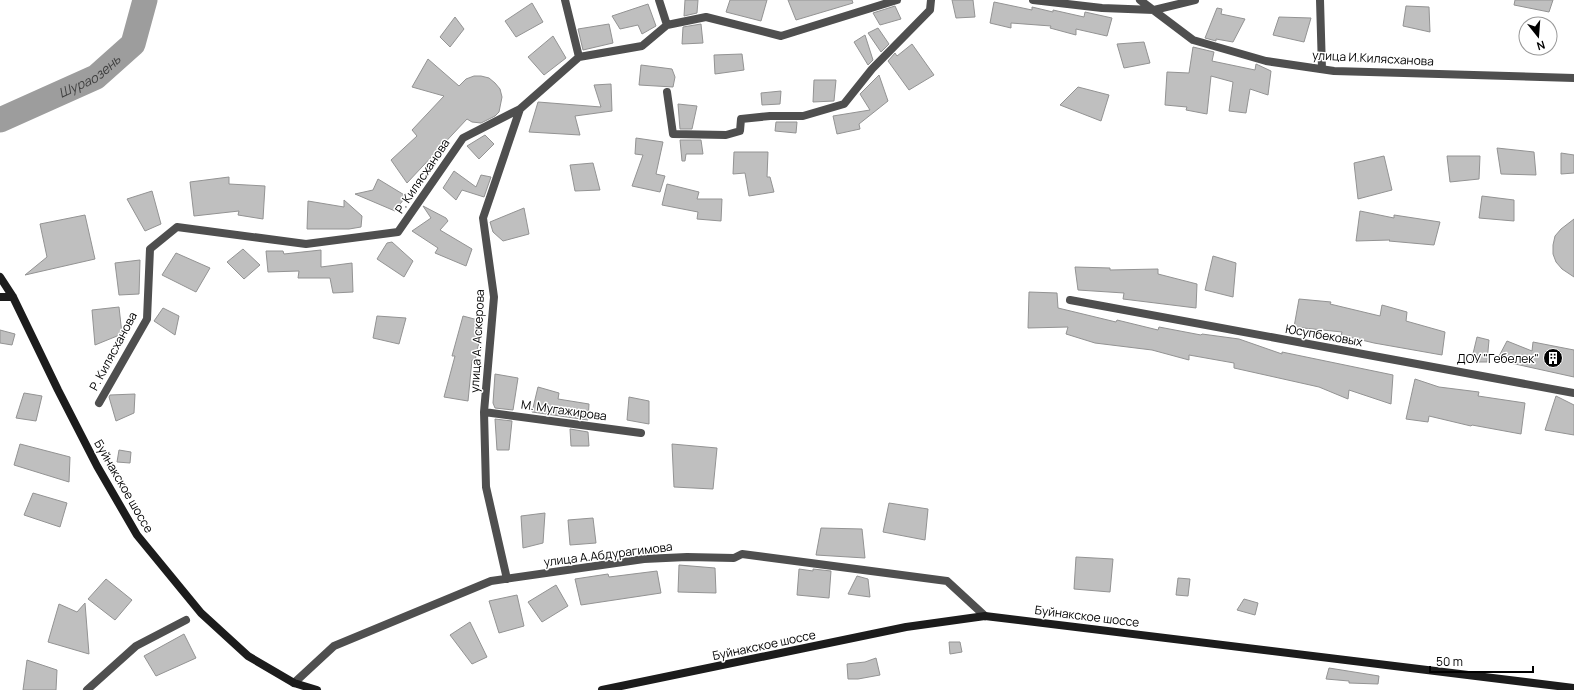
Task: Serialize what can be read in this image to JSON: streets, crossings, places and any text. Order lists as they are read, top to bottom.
{
  "streets": {
    "main road": ["Буйнакское шоссе"],
    "street": [
      "улица И.Килясханова",
      "Р. Килясханова",
      "Юсупбековых",
      "улица А. Аскерова",
      "М. Мугажирова",
      "улица А.Абдурагимова"
    ]
  },
  "crossings": [
    ["Р. Килясханова", "улица А. Аскерова"],
    ["улица А. Аскерова", "М. Мугажирова"],
    ["улица А. Аскерова", "улица А.Абдурагимова"],
    ["Буйнакское шоссе", "улица А.Абдурагимова"]
  ],
  "water": ["Шураозень"],
  "places": {
    "building": ["ДОУ \"Гебелек\""]
  },
  "scale_bar": "50 m",
  "north": "bottom"
}
